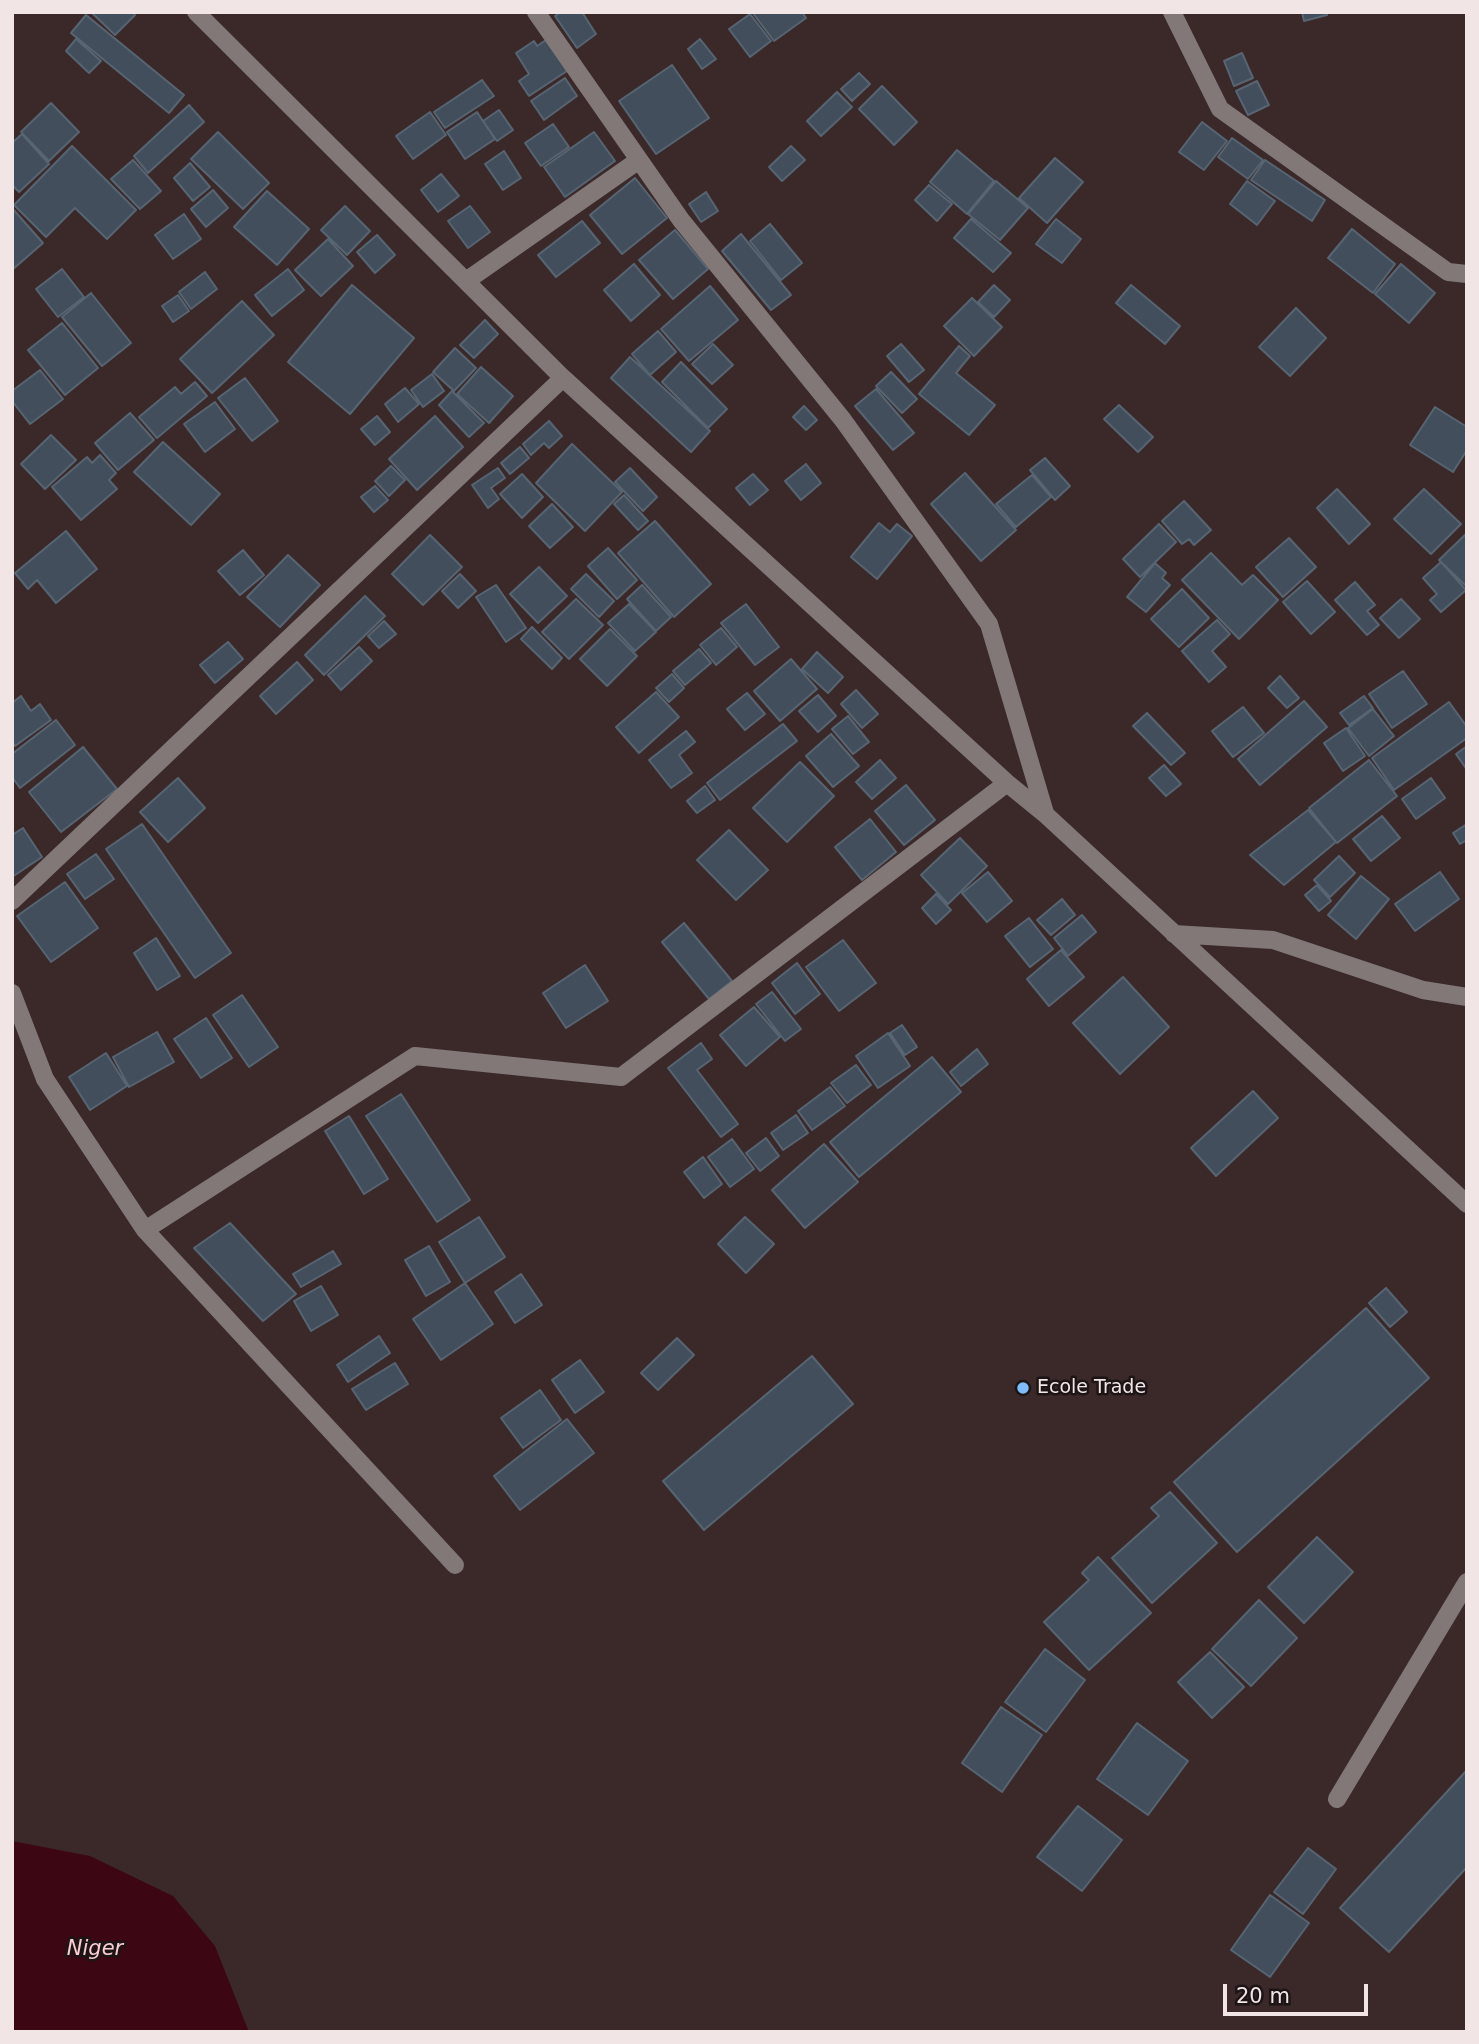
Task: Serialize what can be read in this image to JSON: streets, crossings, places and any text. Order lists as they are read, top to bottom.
{
  "water": ["Niger"],
  "places": ["Ecole Trade"],
  "scale_bar": "20 m"
}
